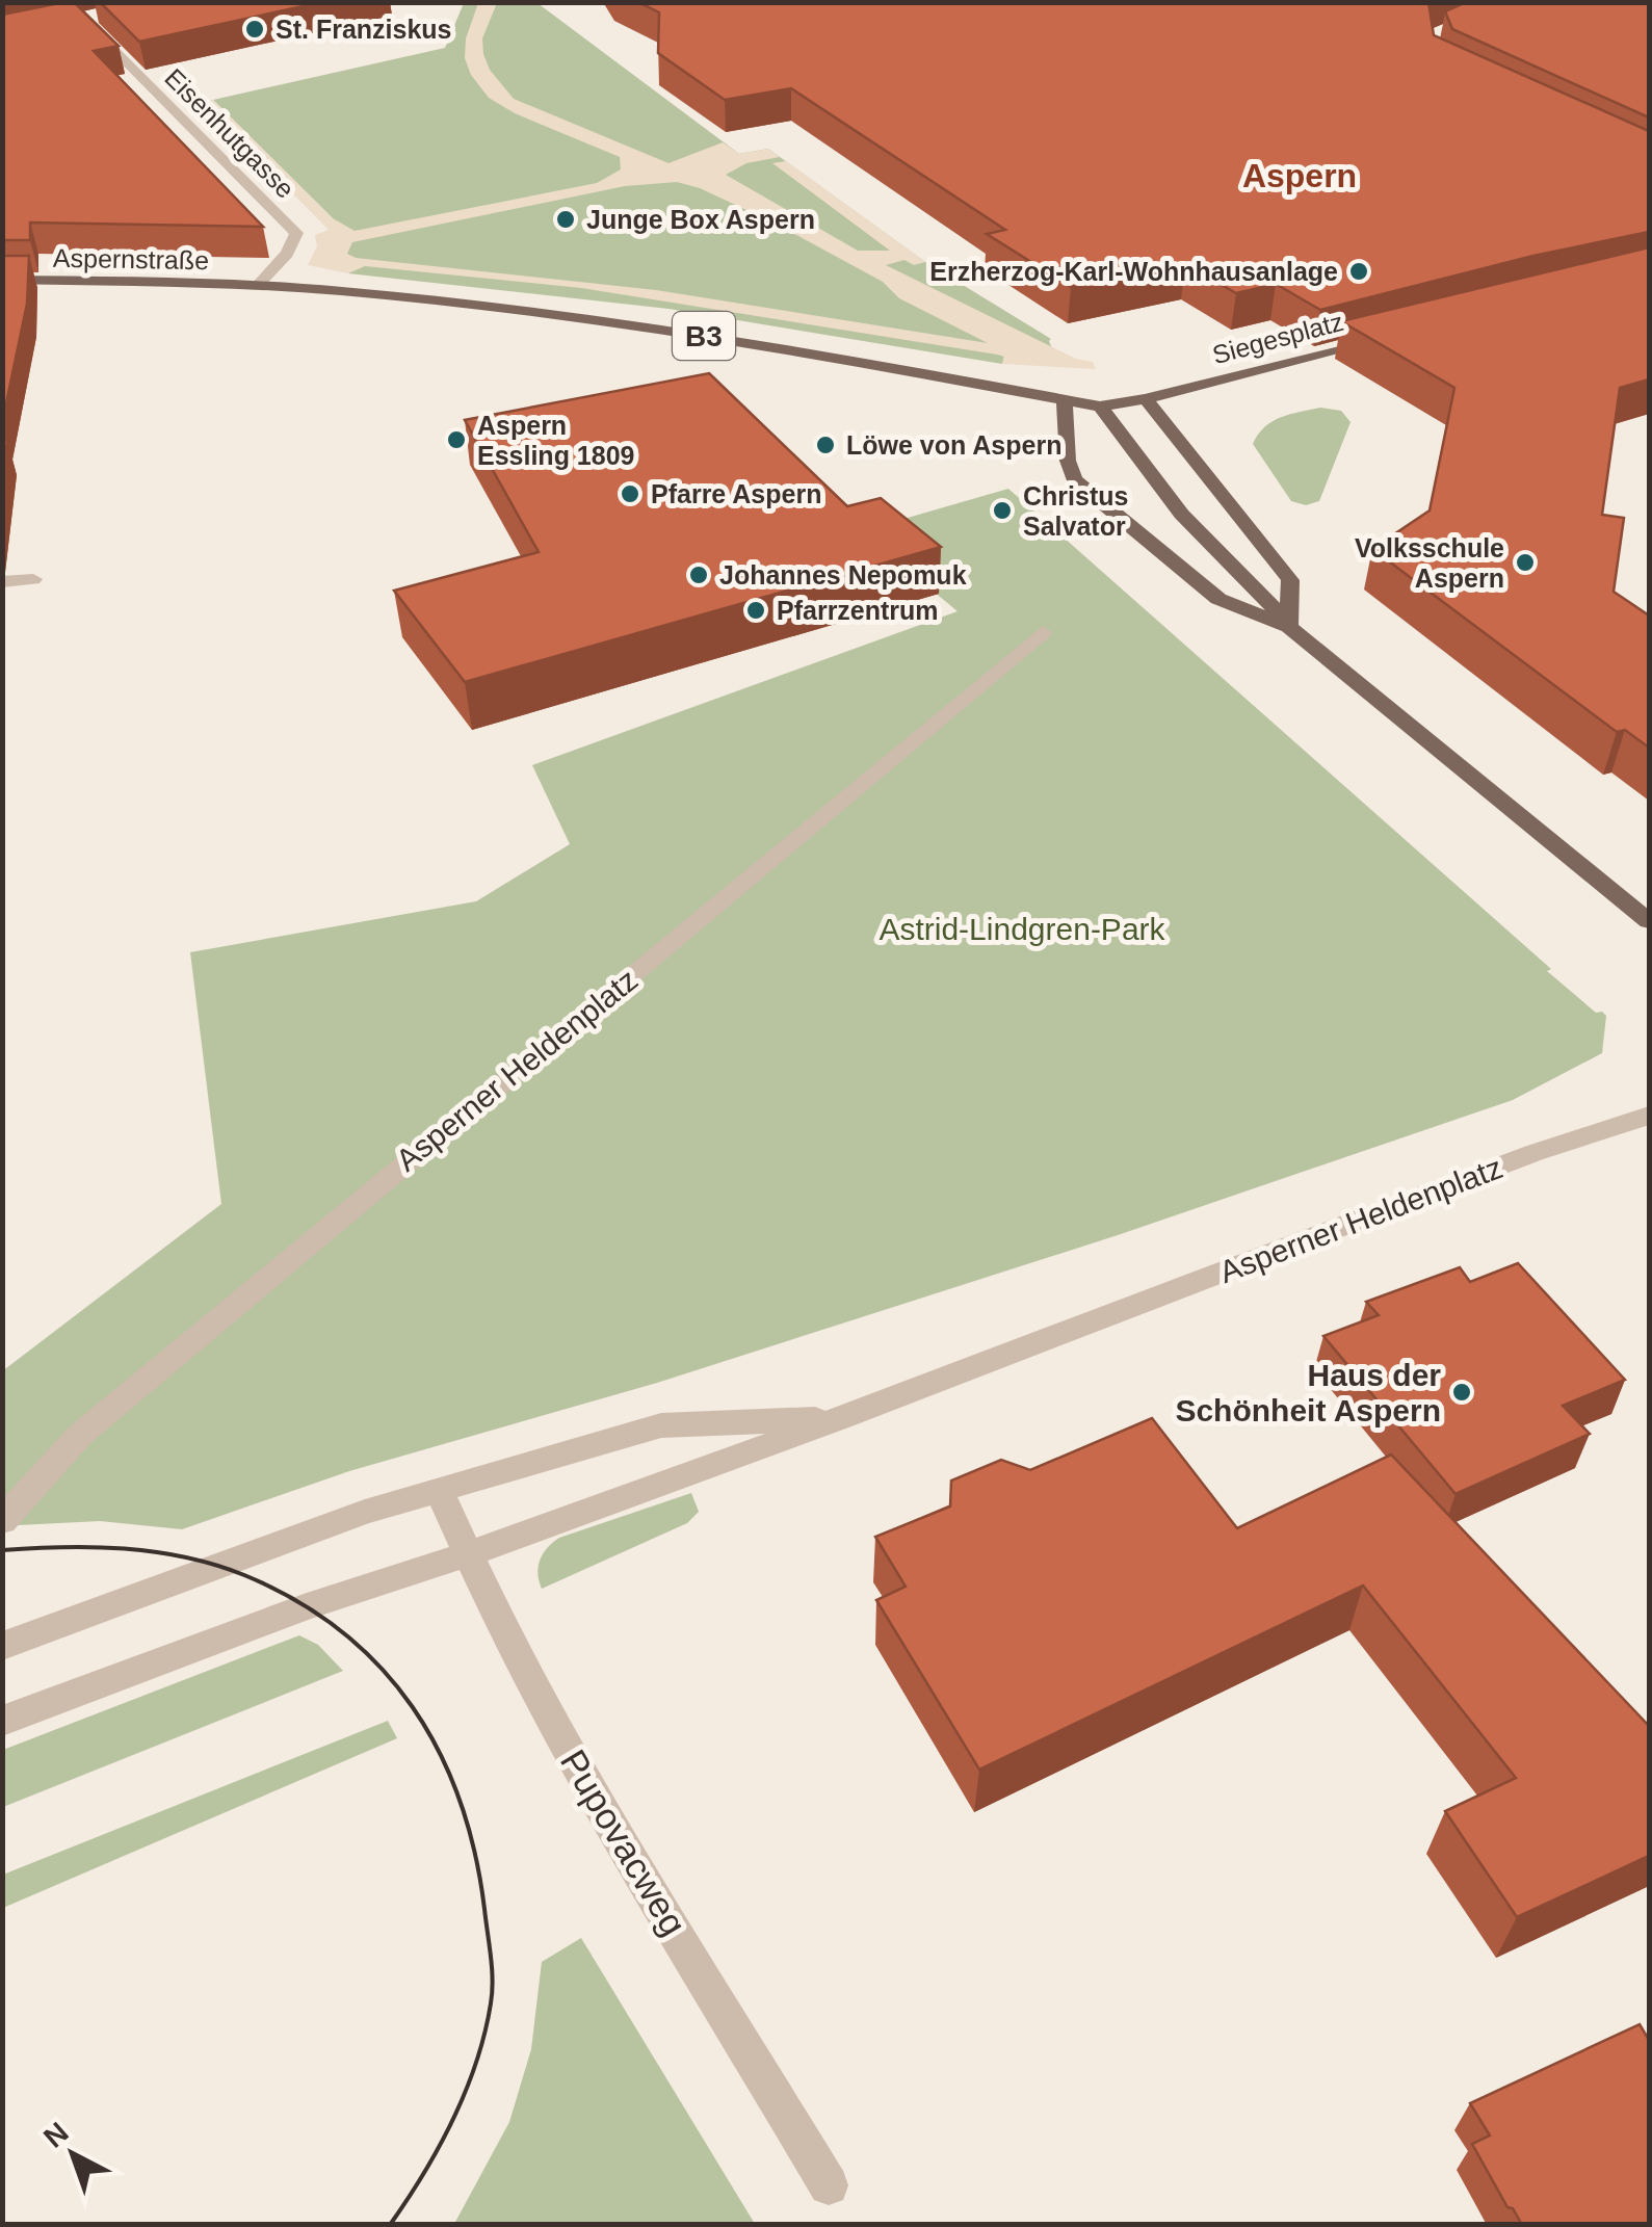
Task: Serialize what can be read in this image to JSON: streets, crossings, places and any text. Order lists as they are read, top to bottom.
{
  "streets": {
    "main road": ["Aspernstraße", "B3", "Siegesplatz"],
    "street": ["Eisenhutgasse", "Asperner Heldenplatz", "Pupovacweg"]
  },
  "crossings": [
    ["Eisenhutgasse", "Aspernstraße"],
    ["Eisenhutgasse", "B3"],
    ["Aspernstraße", "B3"],
    ["B3", "Siegesplatz"],
    ["Asperner Heldenplatz", "Pupovacweg"]
  ],
  "districts": ["Aspern"],
  "parks": ["Astrid-Lindgren-Park"],
  "places": [
    "St. Franziskus",
    "Junge Box Aspern",
    "Erzherzog-Karl-Wohnhausanlage",
    "Aspern Essling 1809",
    "Löwe von Aspern",
    "Pfarre Aspern",
    "Christus Salvator",
    "Volksschule Aspern",
    "Johannes Nepomuk",
    "Pfarrzentrum",
    "Haus der Schönheit Aspern"
  ],
  "north": "top left"
}
